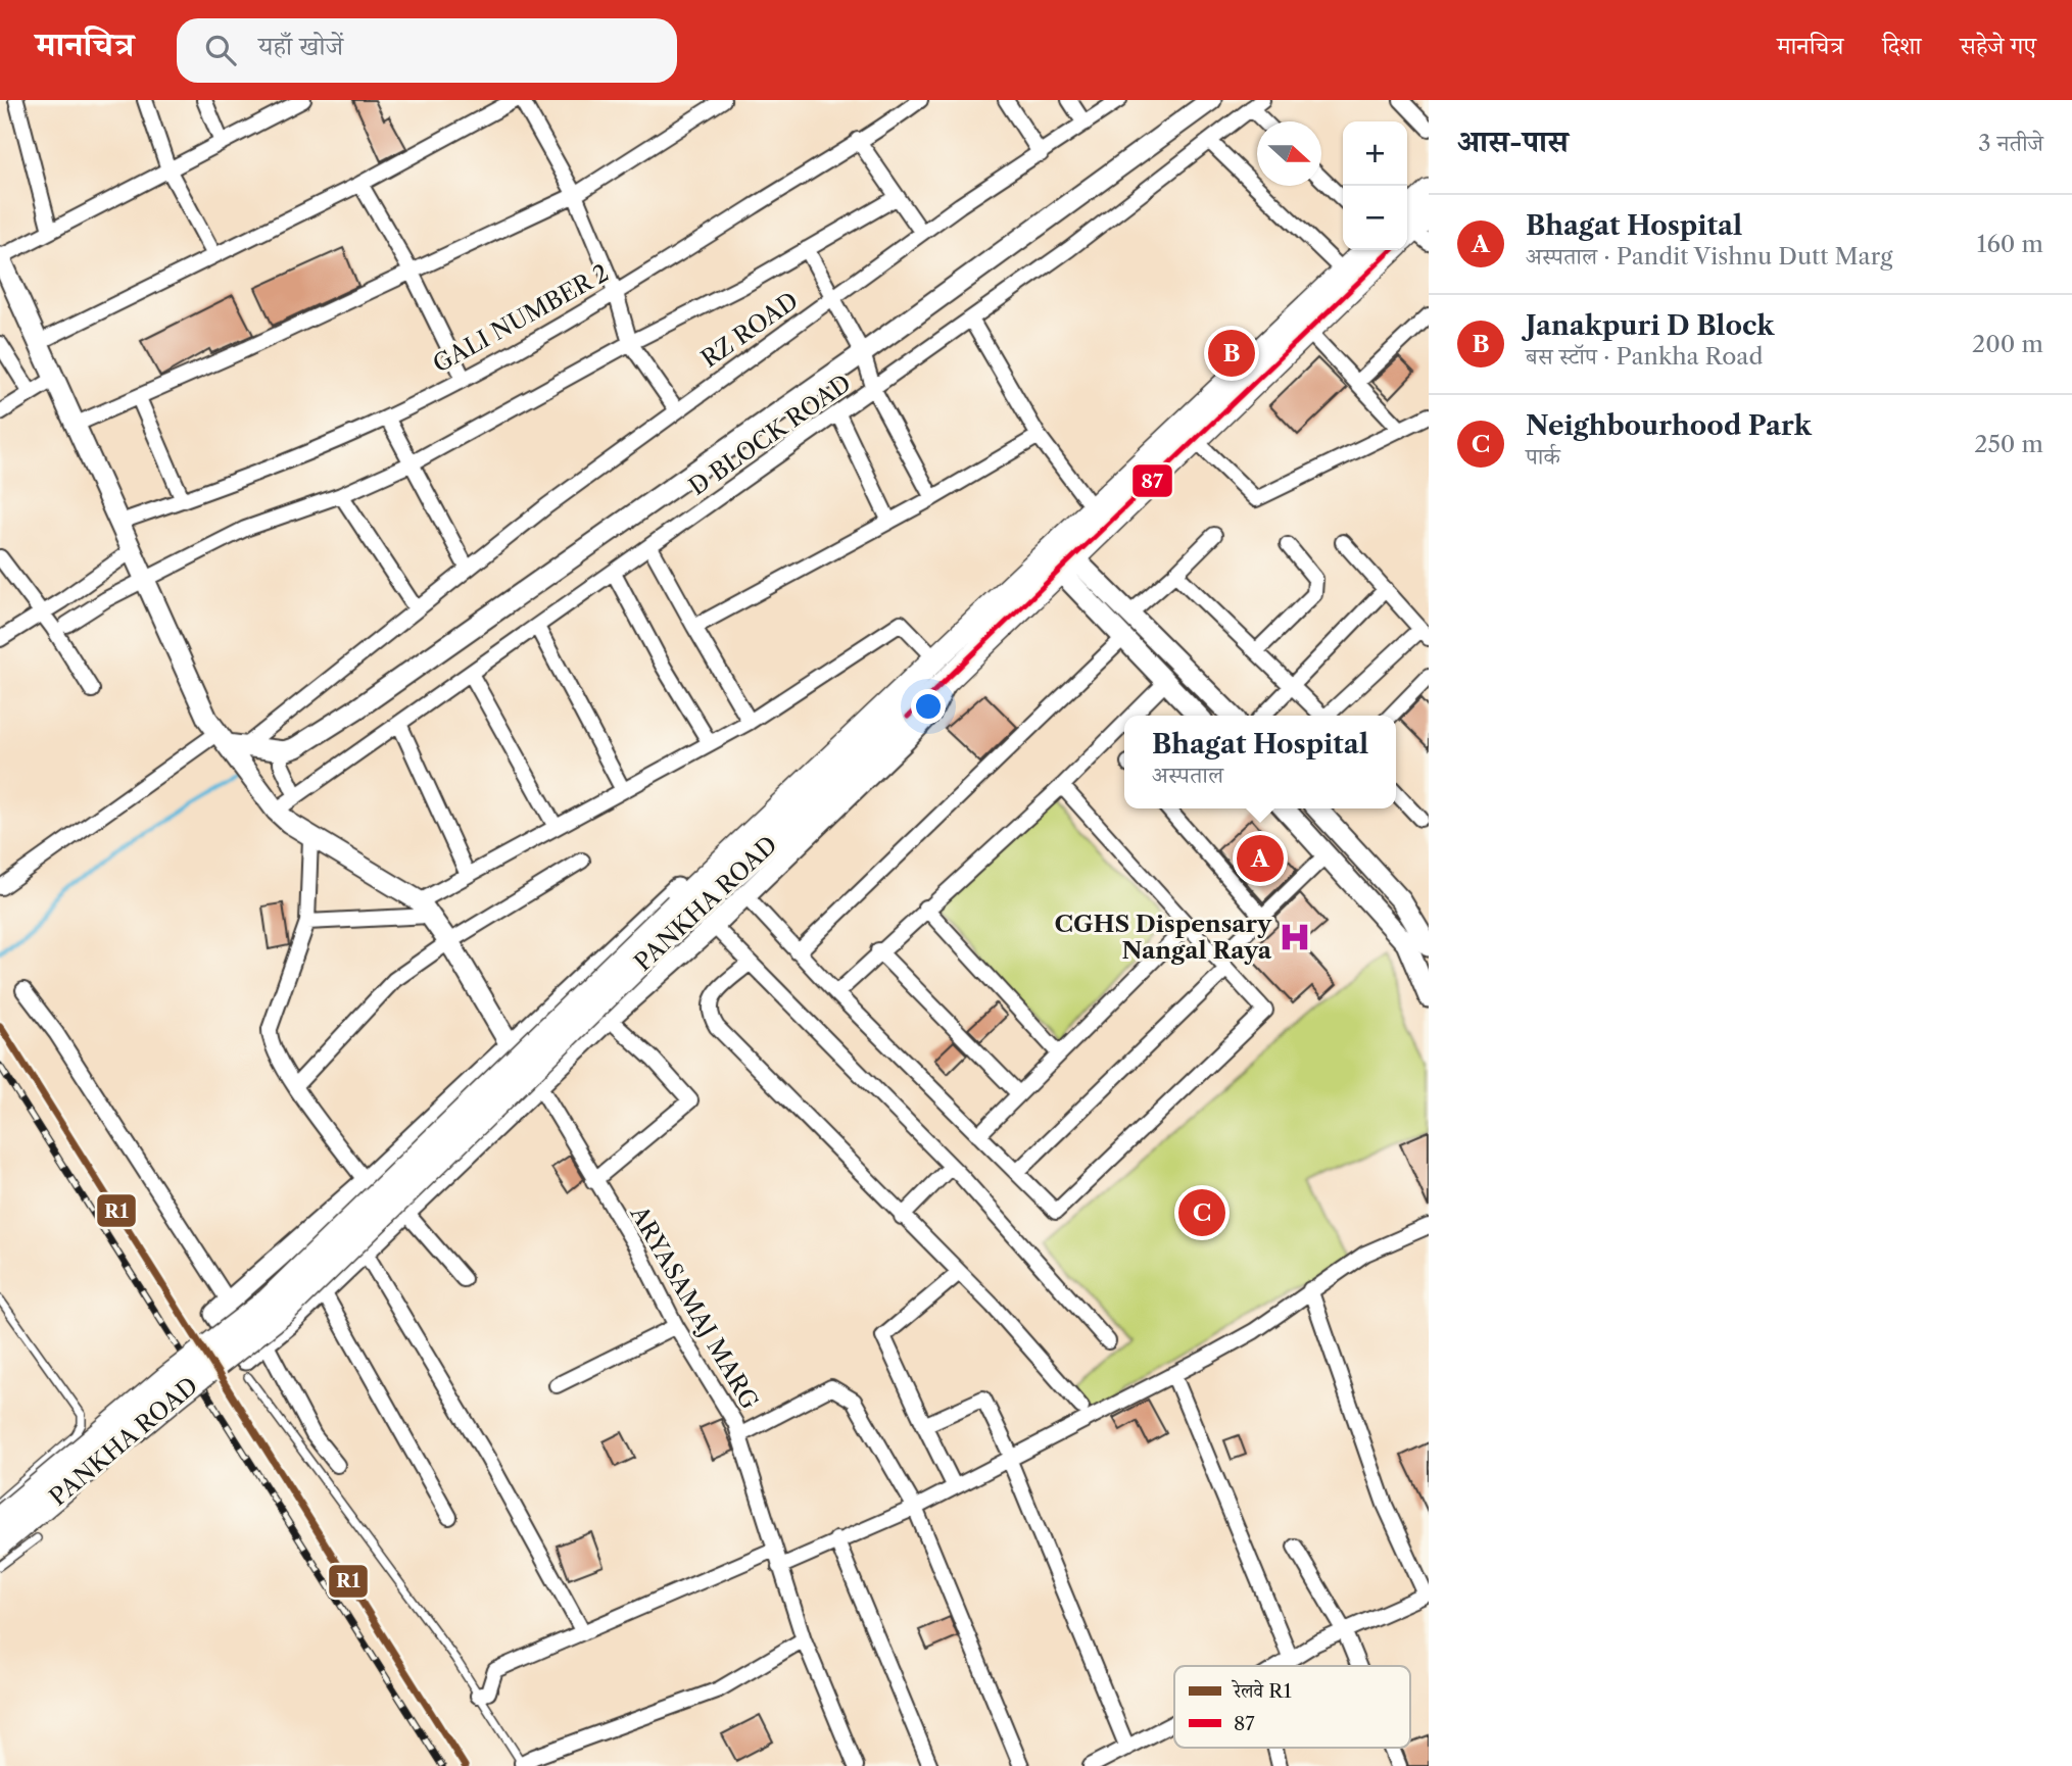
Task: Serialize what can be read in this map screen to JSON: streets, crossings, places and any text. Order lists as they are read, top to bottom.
{
  "streets": {
    "main road": ["PANKHA ROAD"],
    "street": [
      "GALI NUMBER 2",
      "RZ ROAD",
      "D BLOCK ROAD",
      "ARYASAMAJ MARG"
    ]
  },
  "places": {
    "hospital": ["CGHS Dispensary Nangal Raya"]
  },
  "lines": ["transit line 87", "rail line R1"],
  "legend": ["रेलवे R1", "87"],
  "north": "right",
  "page": {
    "header": "मानचित्र",
    "search": "यहाँ खोजें",
    "nav": ["मानचित्र", "दिशा", "सहेजे गए"],
    "heading": ["आस-पास", "3 नतीजे"],
    "map_buttons": ["+", "−"],
    "list": [
      {
        "mark": "A",
        "name": "Bhagat Hospital",
        "note": "अस्पताल · Pandit Vishnu Dutt Marg",
        "value": "160 m"
      },
      {
        "mark": "B",
        "name": "Janakpuri D Block",
        "note": "बस स्टॉप · Pankha Road",
        "value": "200 m"
      },
      {
        "mark": "C",
        "name": "Neighbourhood Park",
        "note": "पार्क",
        "value": "250 m"
      }
    ],
    "pins": ["B", "A", "C"],
    "popup": ["Bhagat Hospital", "अस्पताल"]
  }
}
